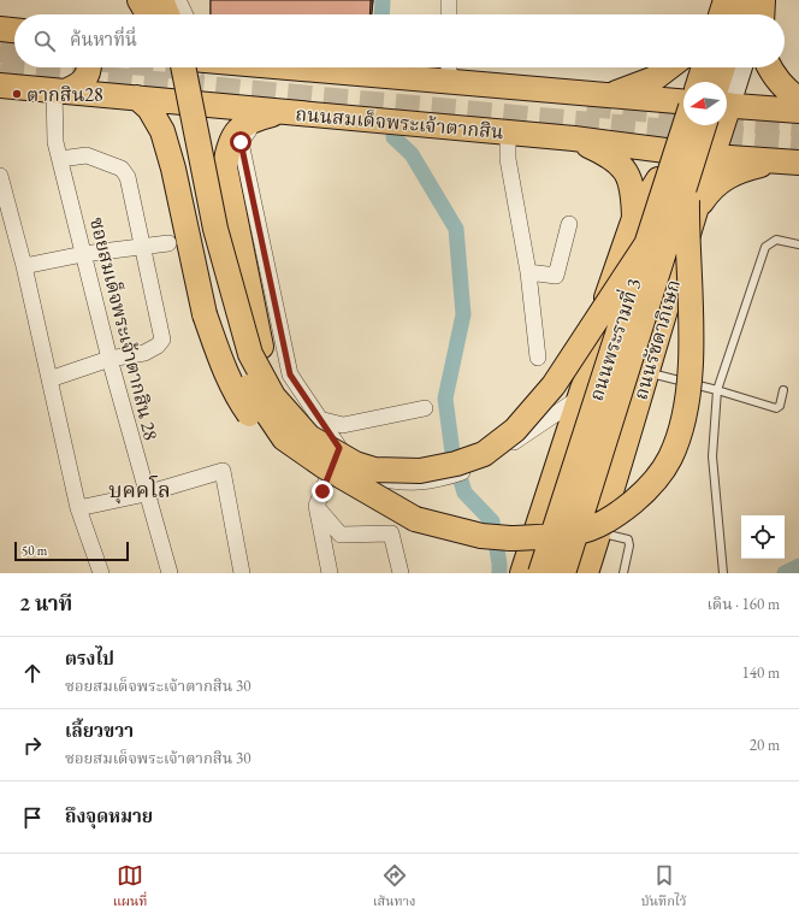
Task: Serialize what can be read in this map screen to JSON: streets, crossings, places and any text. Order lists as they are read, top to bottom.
{
  "streets": {
    "main road": ["ถนนสมเด็จพระเจ้าตากสิน", "ถนนพระรามที่ 3", "ถนนรัชดาภิเษก"],
    "street": ["ซอยสมเด็จพระเจ้าตากสิน 28"]
  },
  "crossings": [
    ["ถนนสมเด็จพระเจ้าตากสิน", "ซอยสมเด็จพระเจ้าตากสิน 28"],
    ["ถนนสมเด็จพระเจ้าตากสิน", "ถนนรัชดาภิเษก"]
  ],
  "districts": ["บุคคโล"],
  "places": ["ตากสิน28"],
  "scale_bar": "50 m",
  "north": "left",
  "page": {
    "search": "ค้นหาที่นี่",
    "scale": "50 m",
    "heading": ["2 นาที", "เดิน · 160 m"],
    "list": [
      ["ตรงไป", "ซอยสมเด็จพระเจ้าตากสิน 30", "140 m"],
      ["เลี้ยวขวา", "ซอยสมเด็จพระเจ้าตากสิน 30", "20 m"],
      "ถึงจุดหมาย"
    ],
    "nav": ["แผนที่", "เส้นทาง", "บันทึกไว้"]
  }
}
